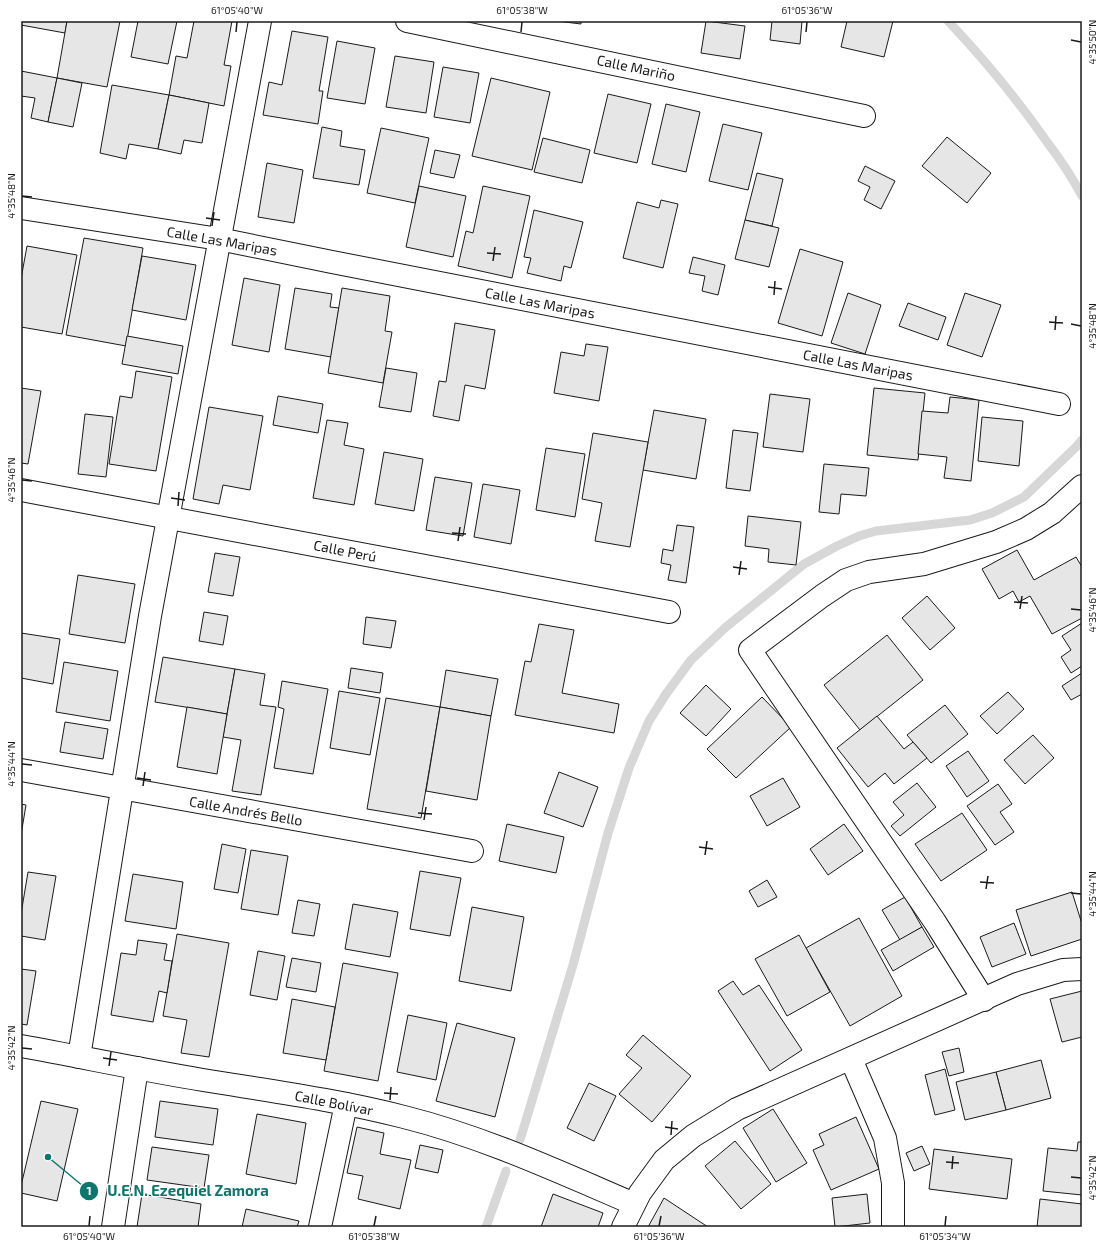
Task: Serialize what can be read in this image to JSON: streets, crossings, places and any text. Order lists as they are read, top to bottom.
{
  "streets": {
    "street": [
      "Calle Mariño",
      "Calle Las Maripas",
      "Calle Perú",
      "Calle Andrés Bello",
      "Calle Bolívar"
    ]
  },
  "places": ["U.E.N. Ezequiel Zamora"],
  "coordinates": [
    "61°05'40\"W",
    "61°05'38\"W",
    "61°05'36\"W",
    "4°35'50\"N",
    "4°35'48\"N",
    "4°35'46\"N",
    "4°35'44\"N",
    "4°35'42\"N",
    "61°05'34\"W"
  ]
}
